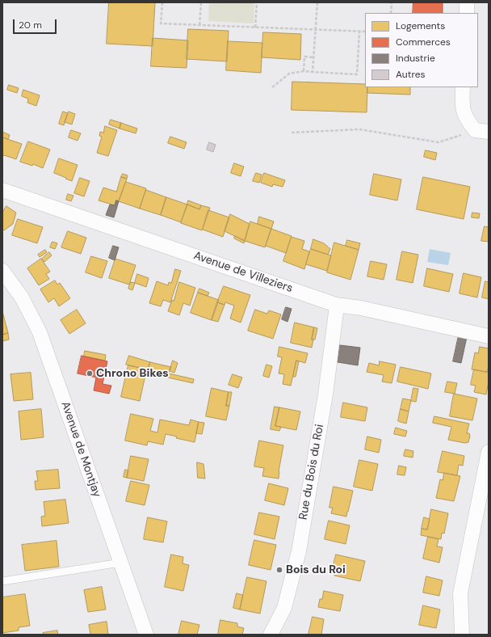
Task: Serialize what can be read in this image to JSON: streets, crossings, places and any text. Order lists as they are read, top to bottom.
{
  "streets": {
    "street": ["Avenue de Villeziers", "Avenue de Montjay", "Rue du Bois du Roi"]
  },
  "crossings": [
    ["Avenue de Villeziers", "Rue du Bois du Roi"]
  ],
  "places": ["Chrono Bikes", "Bois du Roi"],
  "legend": [
    "Logements",
    "Commerces",
    "Industrie",
    "Autres"
  ],
  "scale_bar": "20 m"
}
